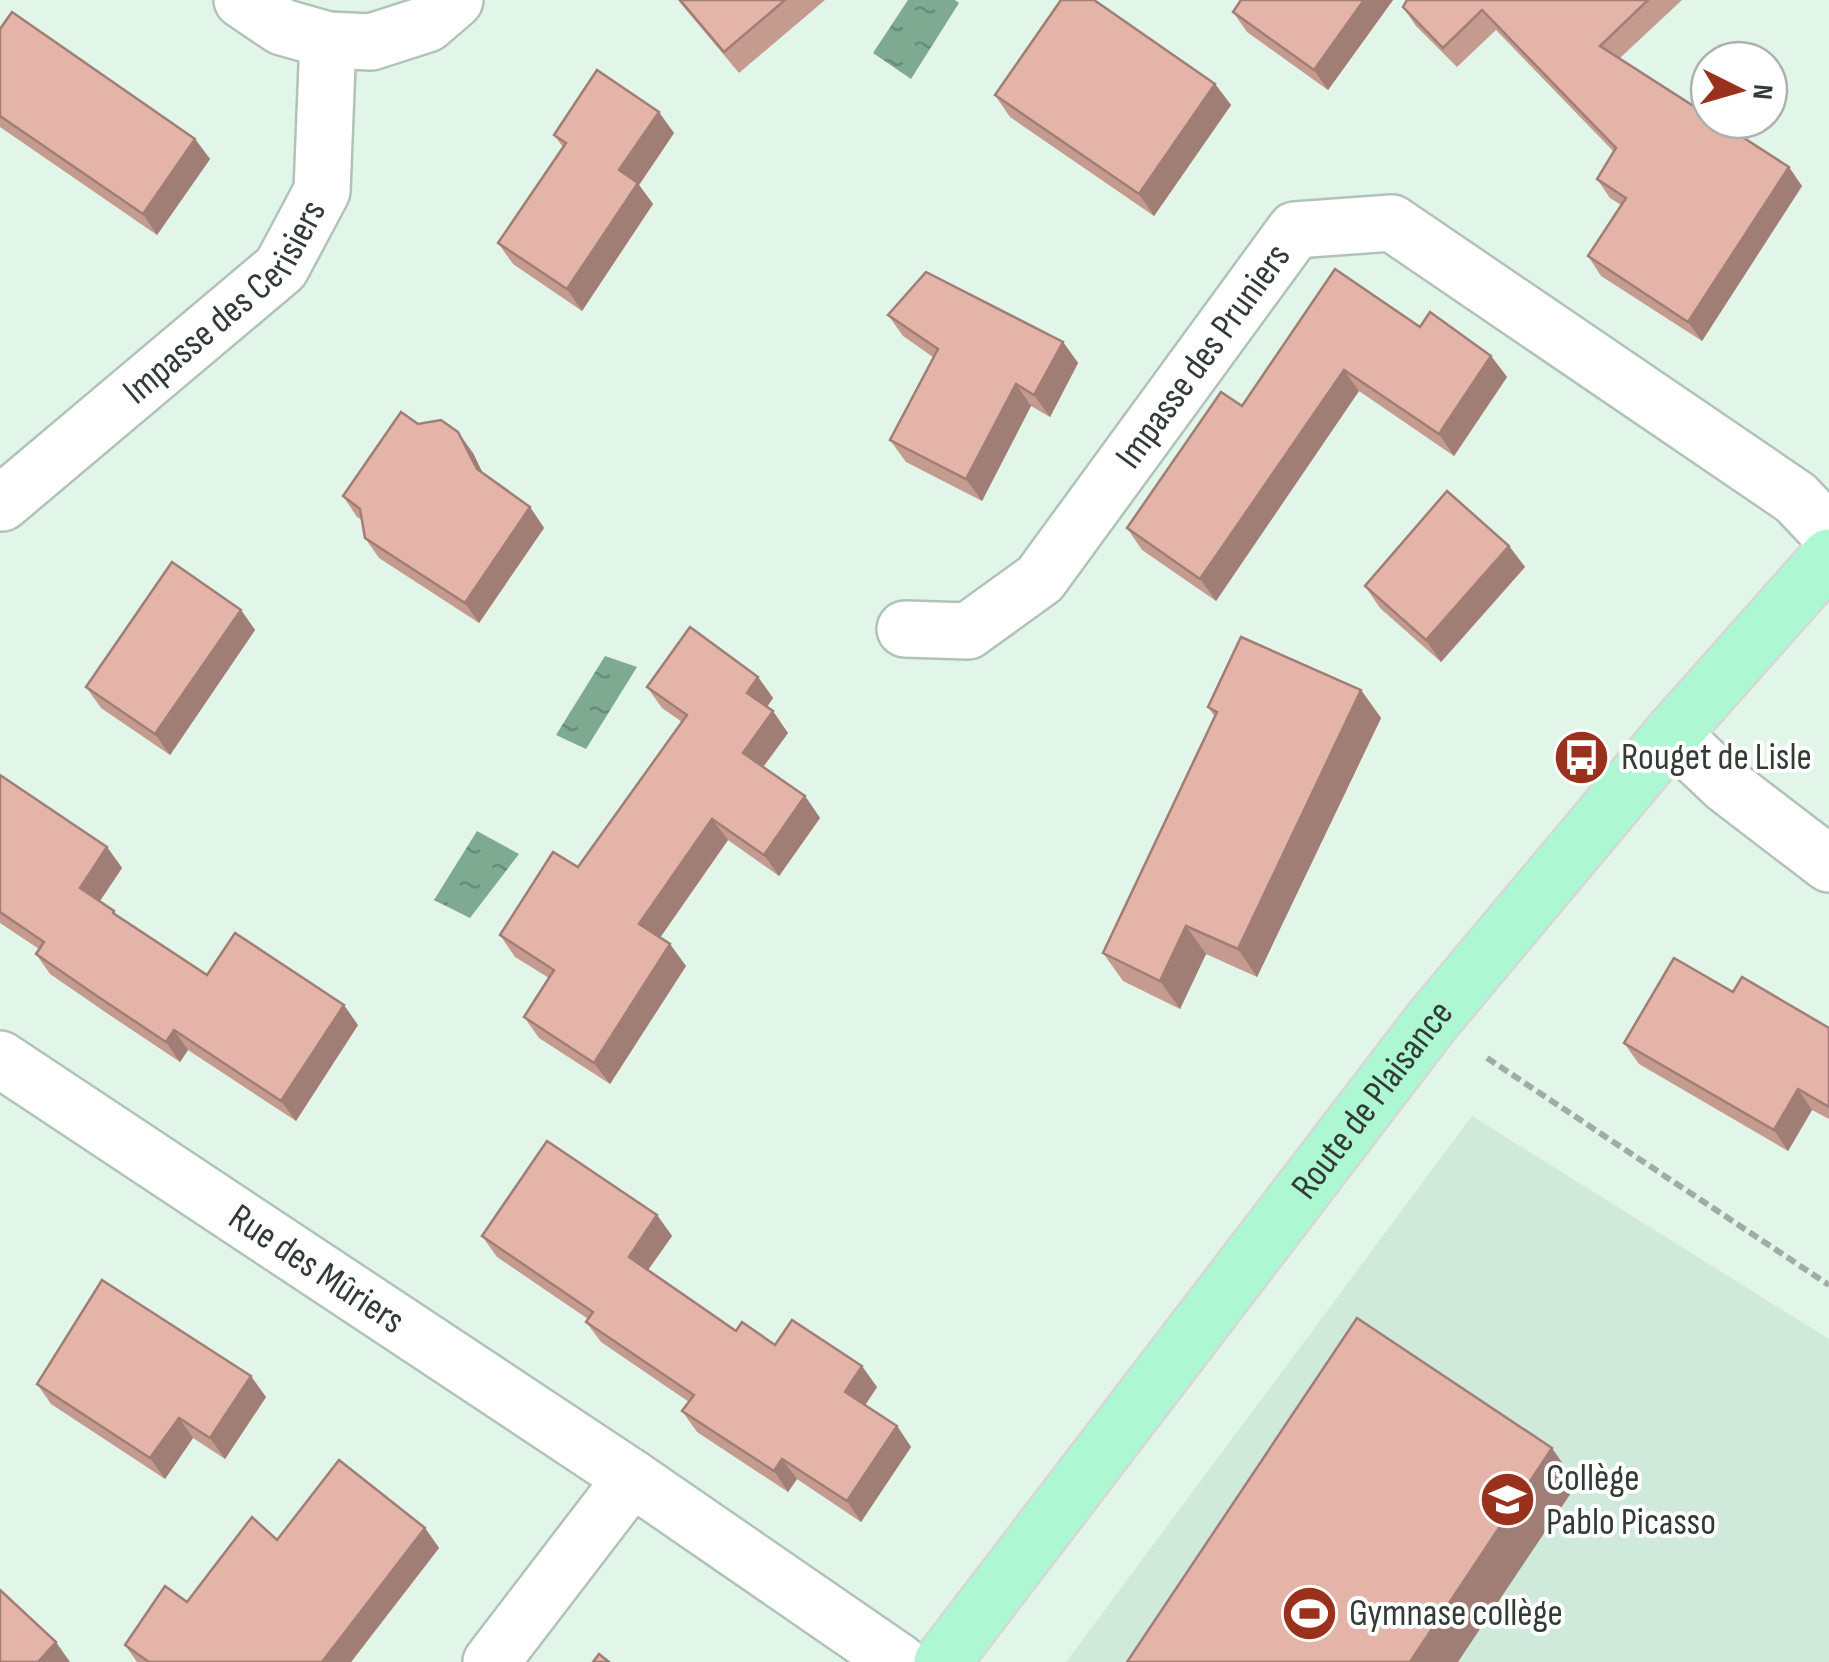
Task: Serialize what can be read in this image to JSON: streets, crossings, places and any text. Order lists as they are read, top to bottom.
{
  "streets": {
    "main road": ["Route de Plaisance"],
    "street": ["Impasse des Cerisiers", "Impasse des Pruniers", "Rue des Mûriers"]
  },
  "places": {
    "bus stop": ["Rouget de Lisle"],
    "school or university": ["Collège Pablo Picasso"],
    "sports": ["Gymnase collège"]
  },
  "north": "right"
}
